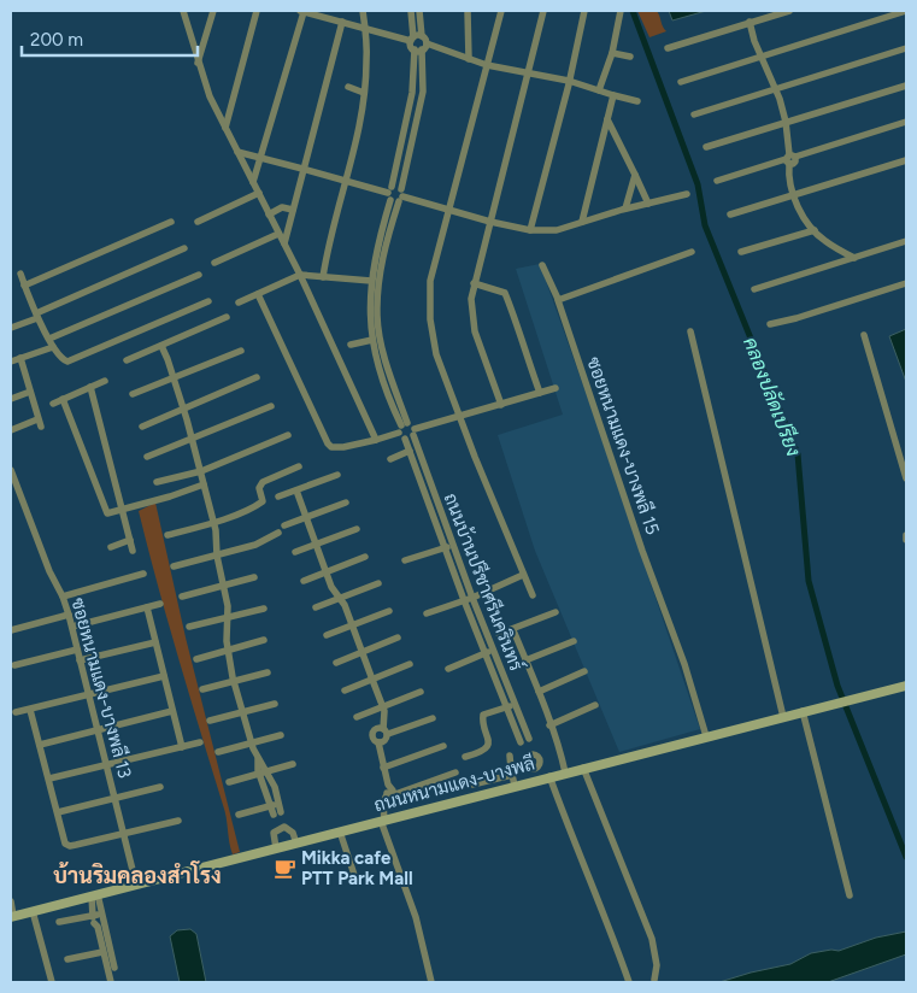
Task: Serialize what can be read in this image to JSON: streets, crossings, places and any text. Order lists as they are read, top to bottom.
{
  "streets": {
    "main road": ["ถนนหนามแดง-บางพลี"],
    "street": ["ซอยหนามแดง-บางพลี 15", "ถนนบ้านปรีชาศรีนครินทร์", "ซอยหนามแดง-บางพลี 13"]
  },
  "crossings": [
    ["ซอยหนามแดง-บางพลี 15", "ถนนหนามแดง-บางพลี"],
    ["ซอยหนามแดง-บางพลี 13", "ถนนหนามแดง-บางพลี"]
  ],
  "districts": ["บ้านริมคลองสำโรง"],
  "water": ["คลองปลัดเปรียง"],
  "places": {
    "cafe": ["Mikka cafe PTT Park Mall"]
  },
  "scale_bar": "200 m"
}
